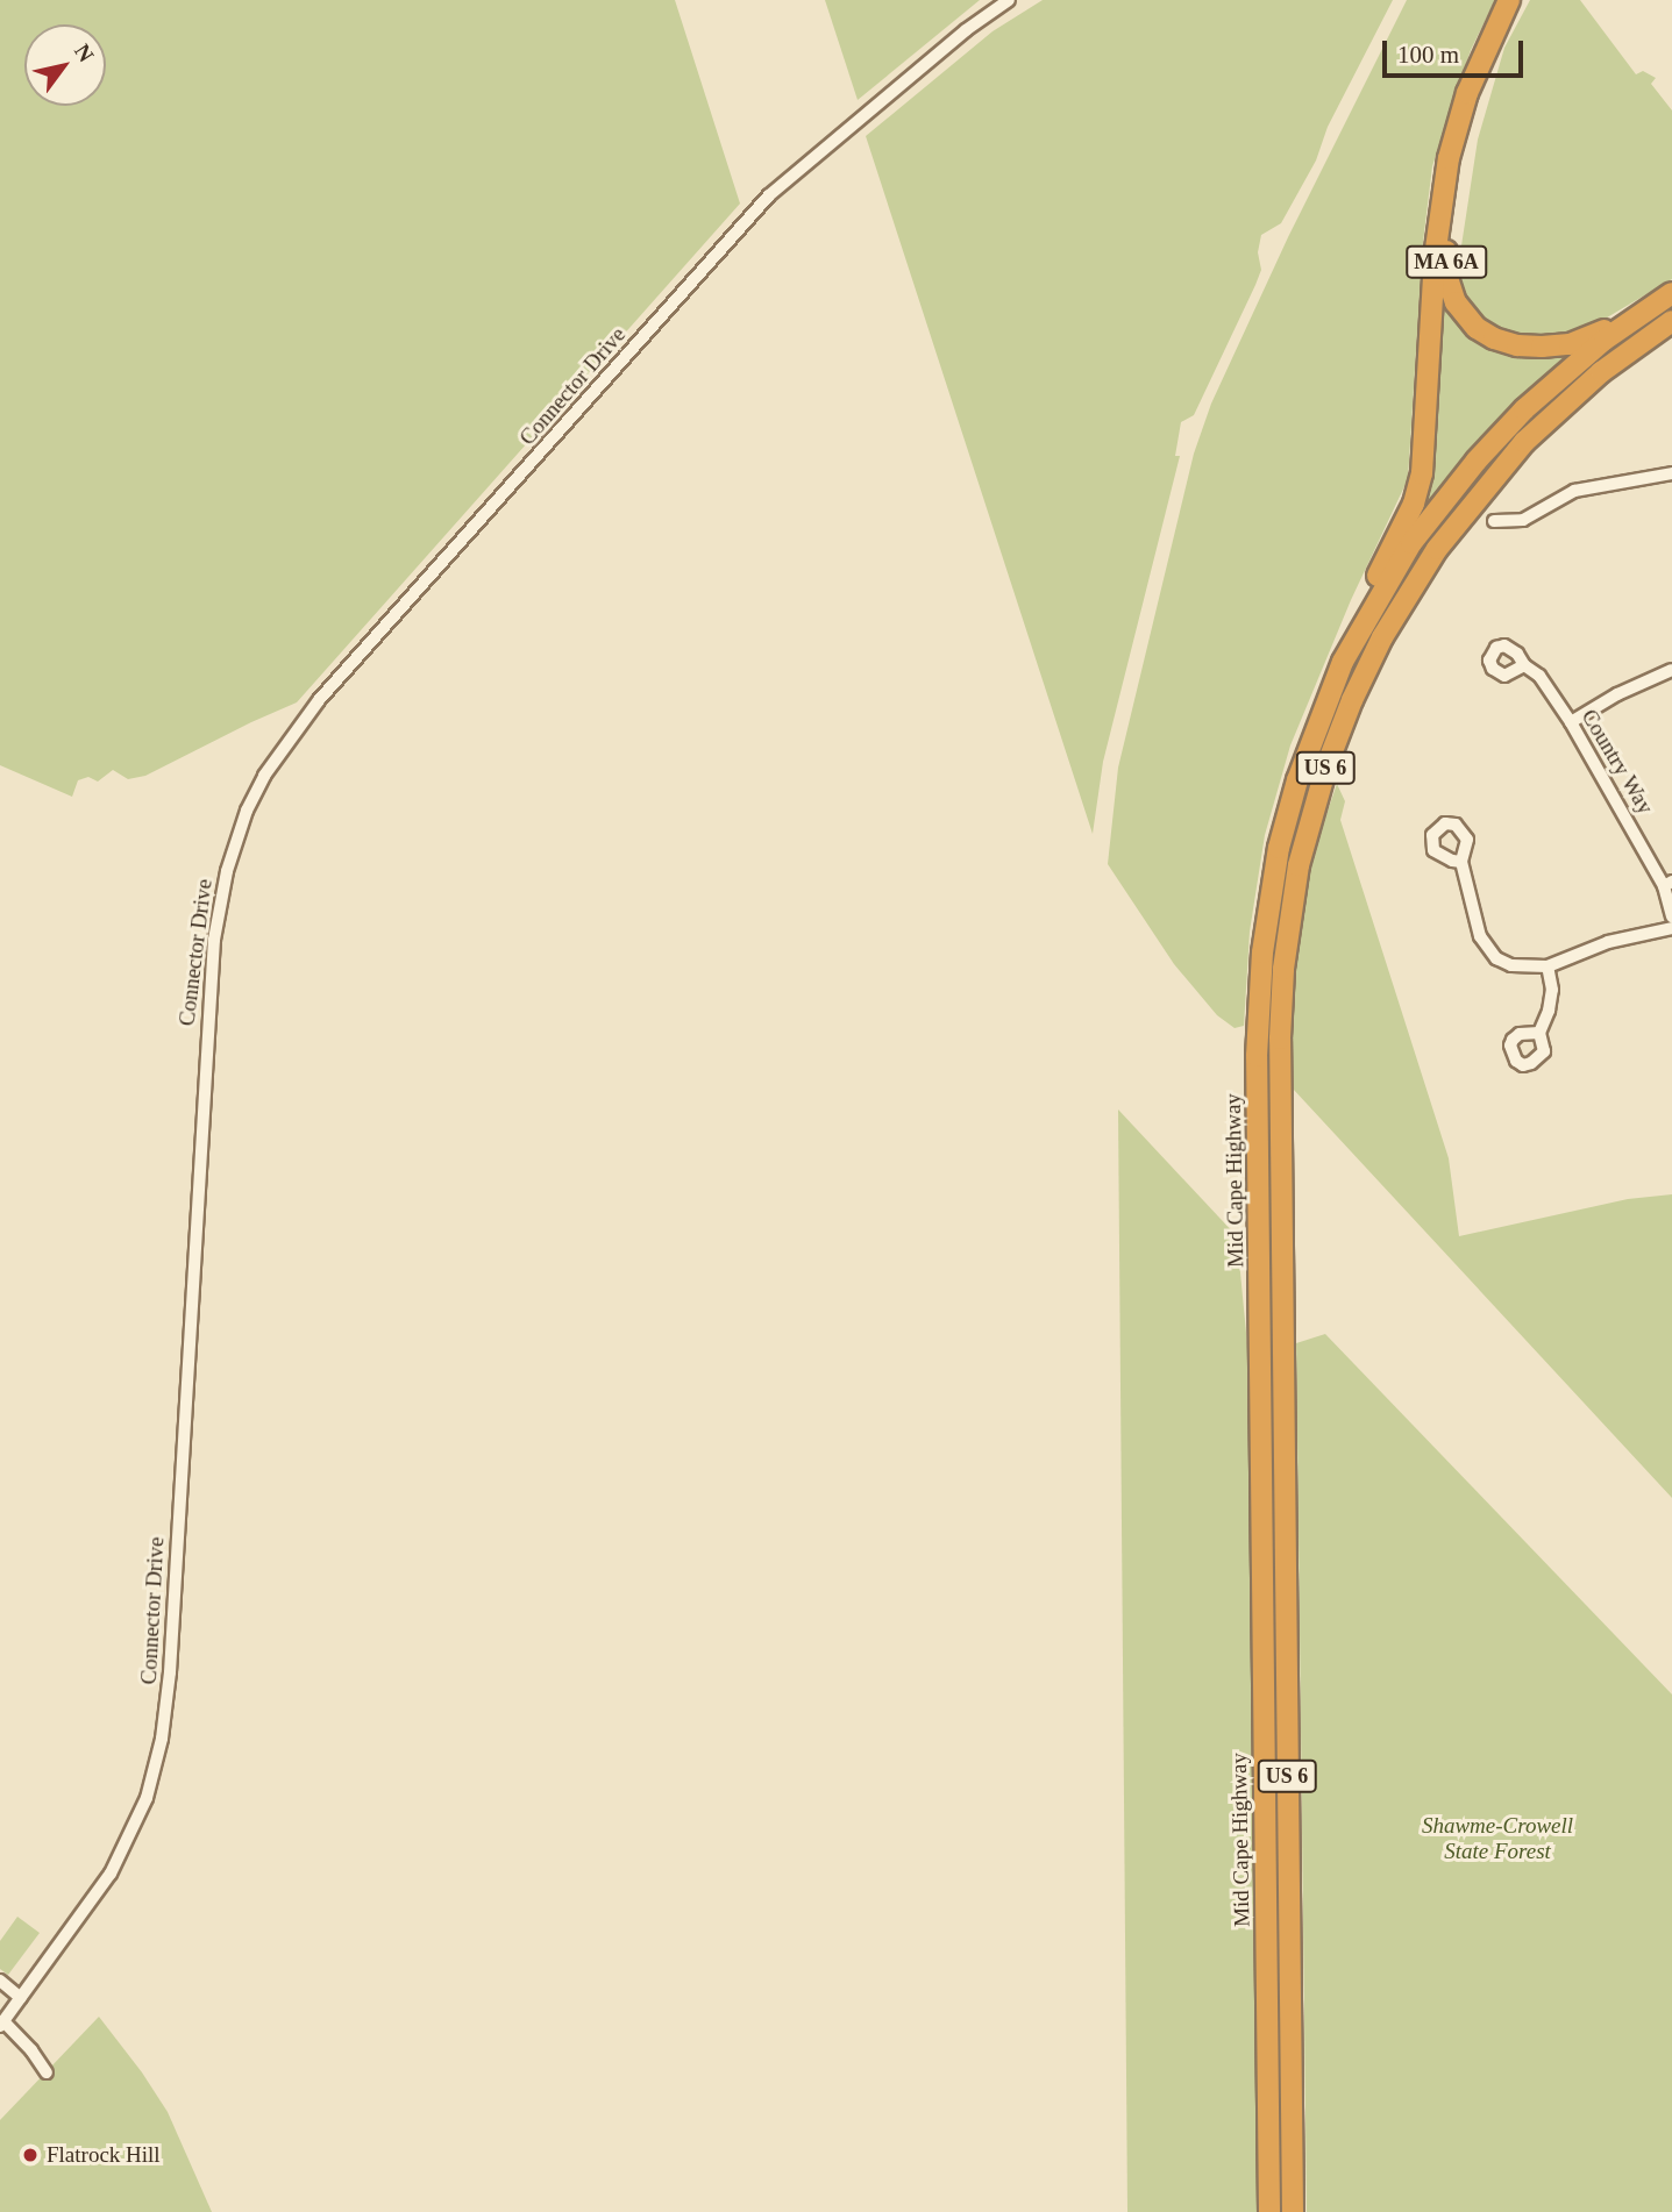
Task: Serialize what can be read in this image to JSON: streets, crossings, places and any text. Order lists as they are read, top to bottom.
{
  "streets": {
    "highway": ["MA 6A", "US 6", "Mid Cape Highway"],
    "street": ["Connector Drive", "Country Way"]
  },
  "crossings": [
    ["MA 6A", "Mid Cape Highway"]
  ],
  "parks": ["Shawme-Crowell State Forest"],
  "places": ["Flatrock Hill"],
  "scale_bar": "100 m",
  "north": "top right"
}
